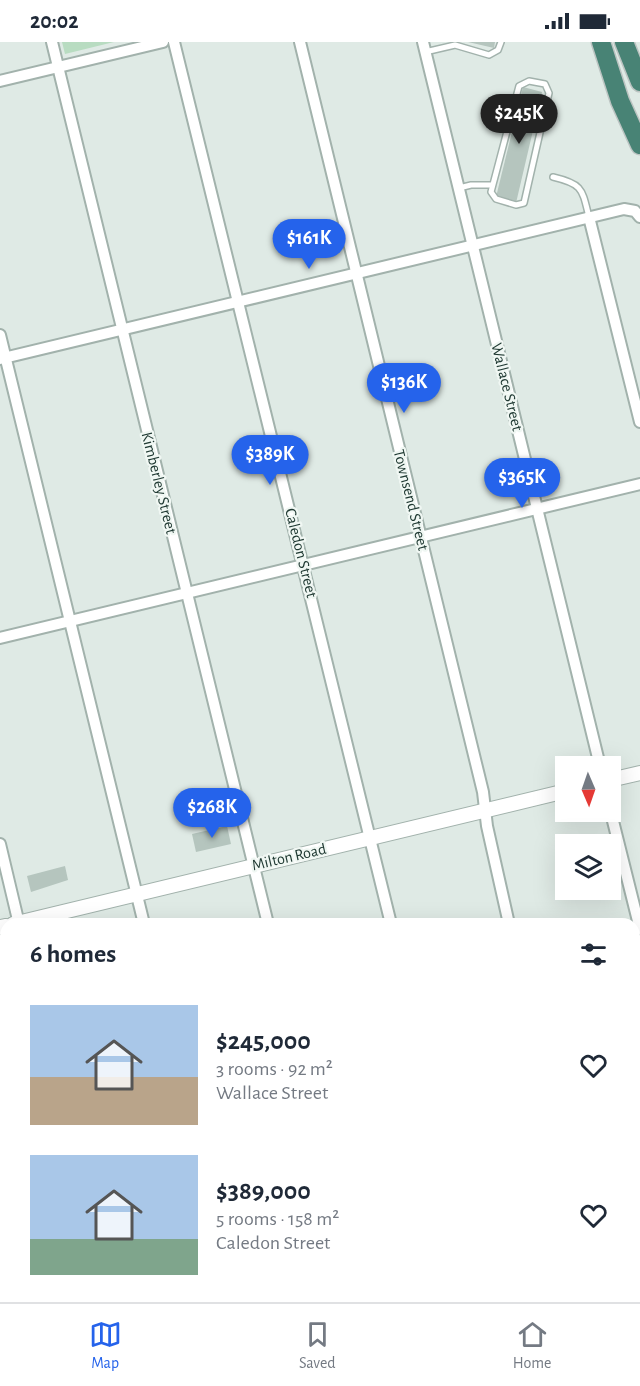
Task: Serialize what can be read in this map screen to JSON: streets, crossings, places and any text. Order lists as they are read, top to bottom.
{
  "streets": {
    "street": [
      "Wallace Street",
      "Kimberley Street",
      "Townsend Street",
      "Caledon Street",
      "Milton Road"
    ]
  },
  "crossings": [
    ["Kimberley Street", "Milton Road"],
    ["Townsend Street", "Milton Road"],
    ["Caledon Street", "Milton Road"]
  ],
  "north": "bottom",
  "page": {
    "status": "20:02",
    "price": [
      "$245K",
      "$161K",
      "$136K",
      "$389K",
      "$365K",
      "$268K"
    ],
    "heading": "6 homes",
    "list": [
      {
        "name": "$245,000",
        "note": "3 rooms · 92 m² · Wallace Street"
      },
      {
        "name": "$389,000",
        "note": "5 rooms · 158 m² · Caledon Street"
      }
    ],
    "tabs": ["Map", "Saved", "Home"]
  }
}
